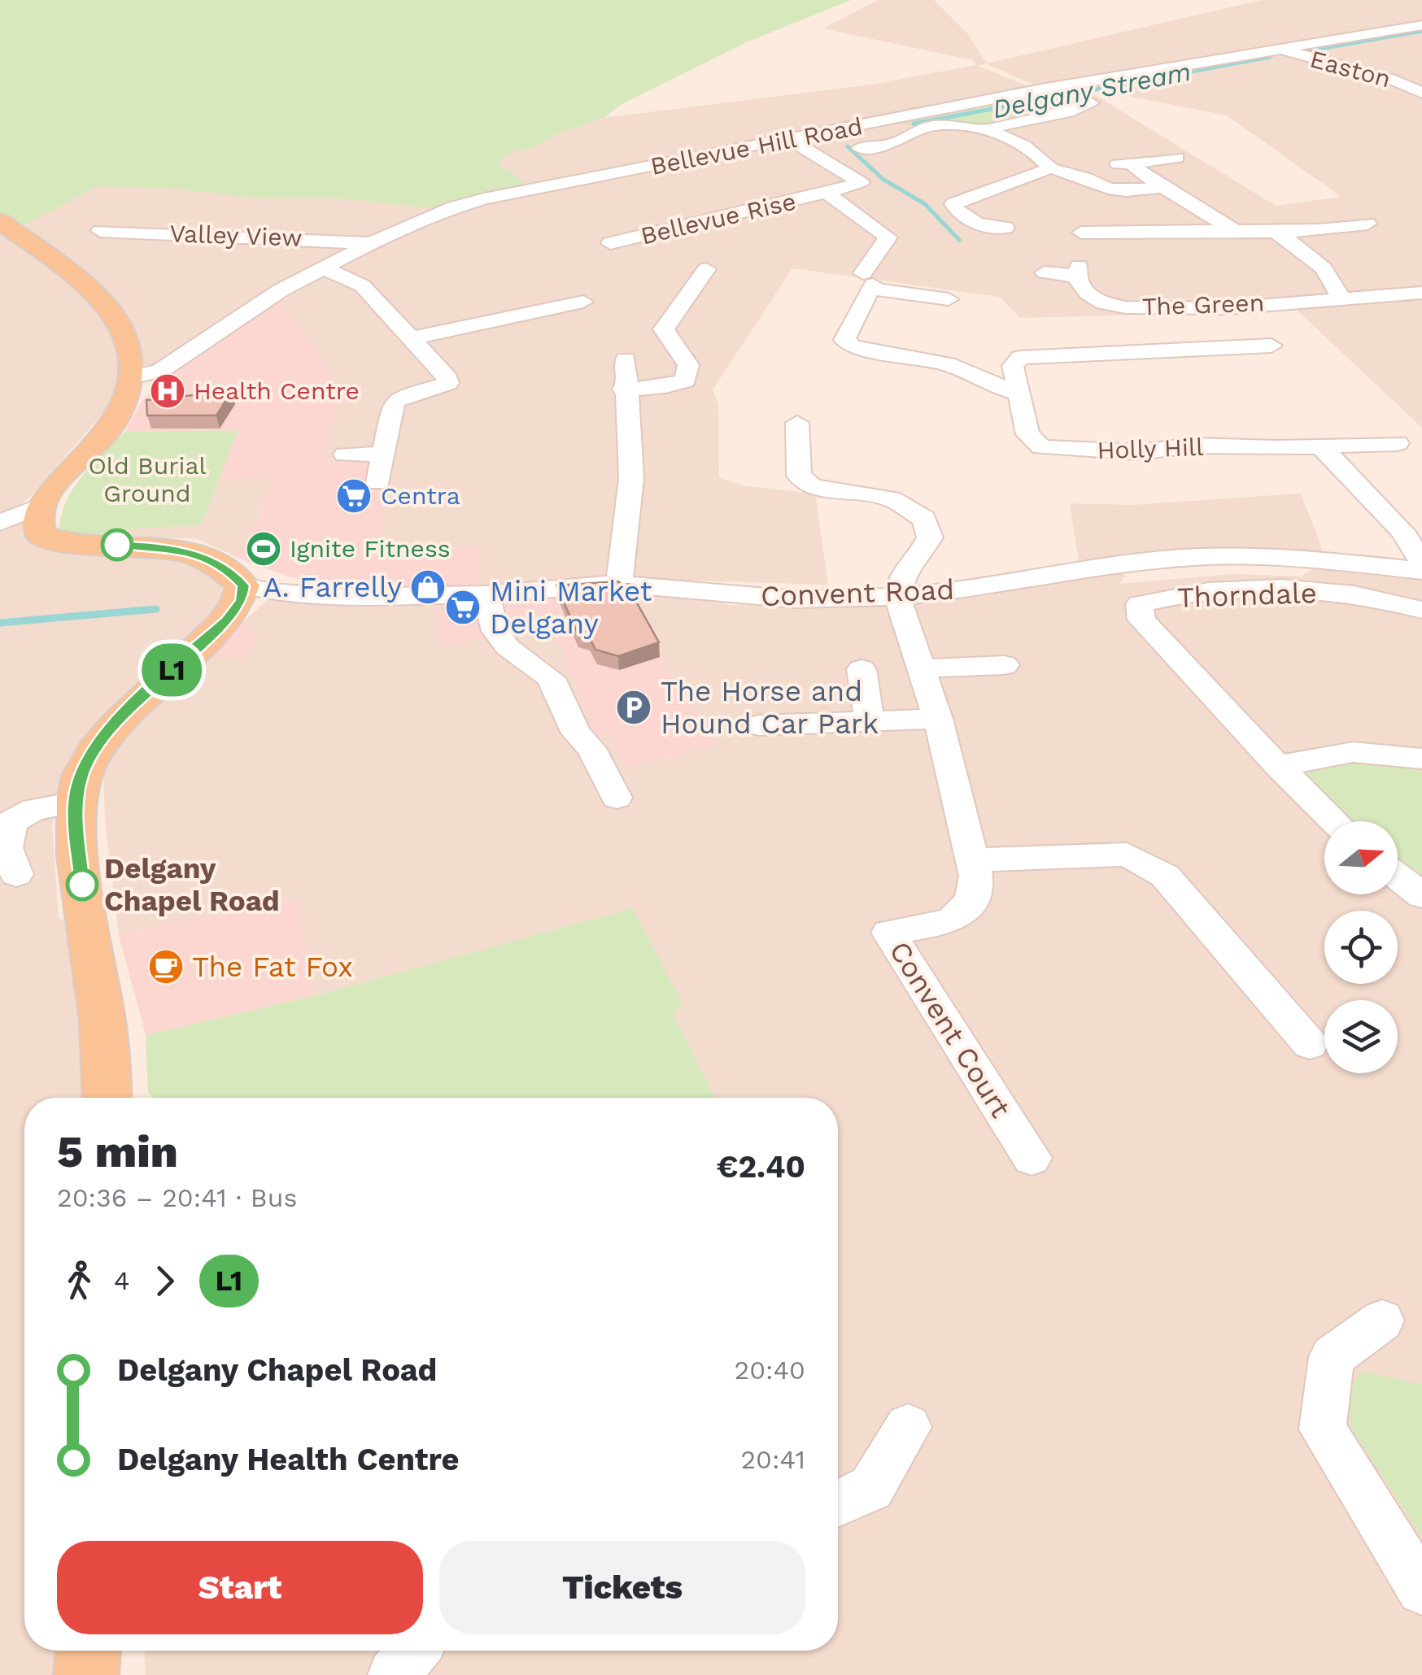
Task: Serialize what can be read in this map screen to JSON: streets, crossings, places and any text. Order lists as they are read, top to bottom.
{
  "streets": {
    "street": [
      "Easton",
      "Bellevue Hill Road",
      "Bellevue Rise",
      "Valley View",
      "The Green",
      "Holly Hill",
      "Convent Road",
      "Thorndale",
      "Convent Court"
    ]
  },
  "crossings": [
    ["Easton", "Bellevue Hill Road"],
    ["Bellevue Hill Road", "Bellevue Rise"],
    ["Bellevue Hill Road", "Valley View"],
    ["Convent Road", "Convent Court"]
  ],
  "water": ["Delgany Stream"],
  "parks": ["Old Burial Ground"],
  "places": {
    "hospital": ["Health Centre"],
    "supermarket": ["Centra", "Mini Market Delgany"],
    "sports": ["Ignite Fitness"],
    "shop": ["A. Farrelly"],
    "parking": ["The Horse and Hound Car Park"],
    "other": ["Delgany Chapel Road"],
    "cafe": ["The Fat Fox"]
  },
  "lines": ["bus line L1"],
  "north": "right",
  "page": {
    "on_map": "L1",
    "heading": ["5 min", "20:36 – 20:41 · Bus", "€2.40"],
    "legs": ["4", "L1"],
    "list": [
      {
        "name": "Delgany Chapel Road",
        "value": "20:40"
      },
      {
        "name": "Delgany Health Centre",
        "value": "20:41"
      }
    ],
    "buttons": ["Start", "Tickets"]
  }
}
